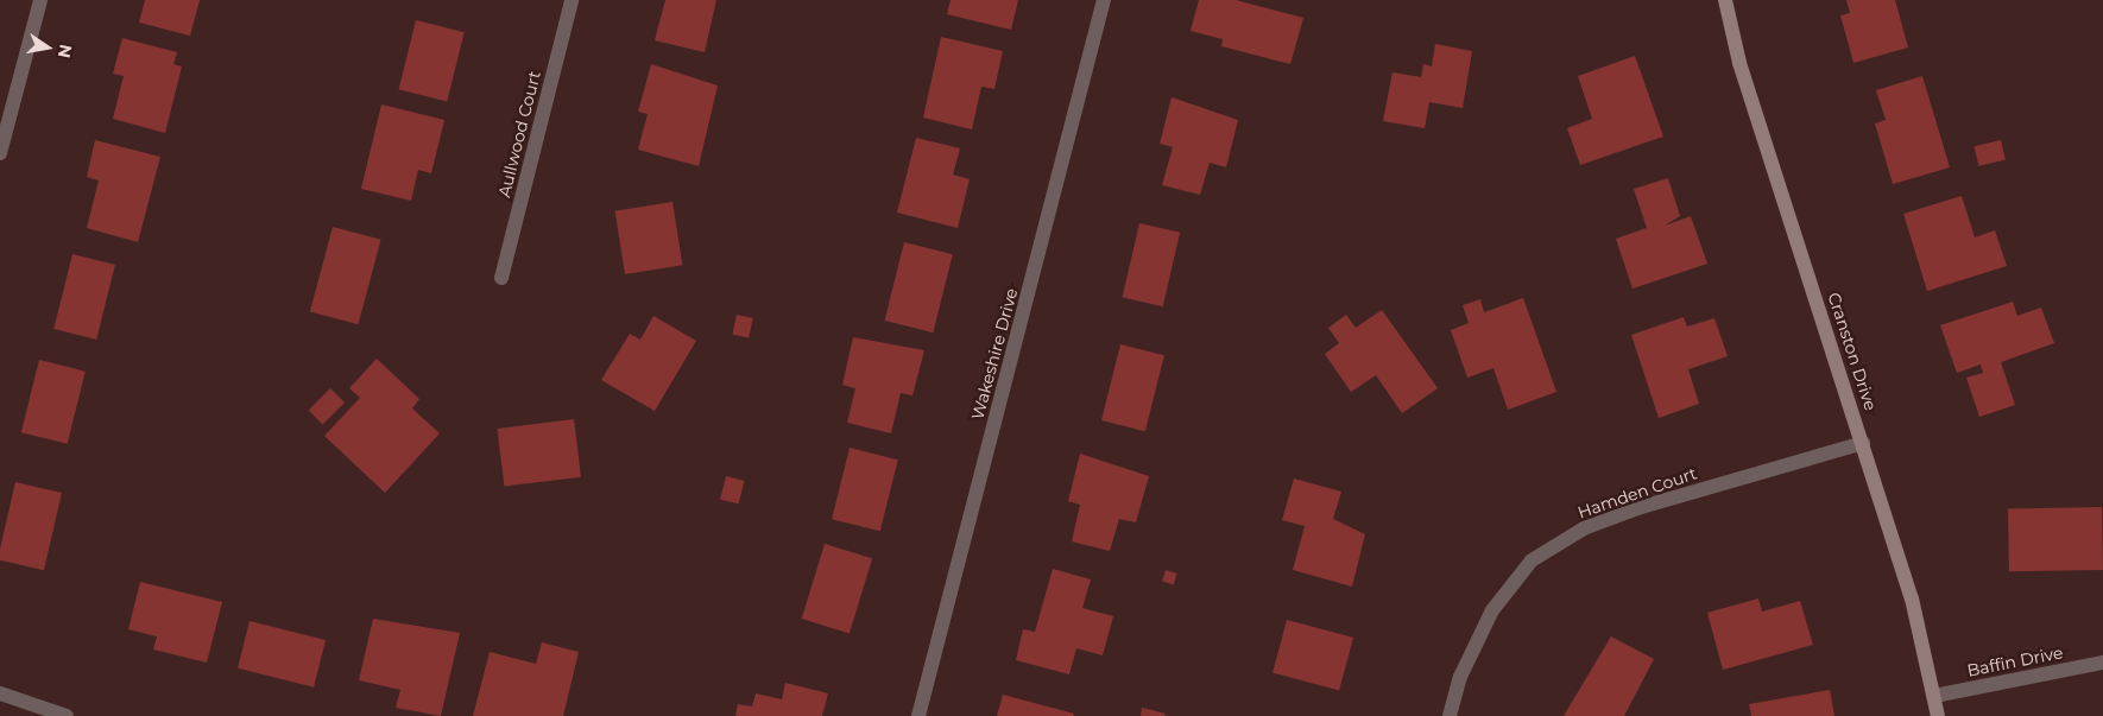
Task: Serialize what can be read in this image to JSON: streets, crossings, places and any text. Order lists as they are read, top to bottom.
{
  "streets": {
    "street": [
      "Aullwood Court",
      "Cranston Drive",
      "Wakeshire Drive",
      "Hamden Court",
      "Baffin Drive"
    ]
  },
  "crossings": [
    ["Cranston Drive", "Hamden Court"],
    ["Cranston Drive", "Baffin Drive"]
  ],
  "north": "right"
}
